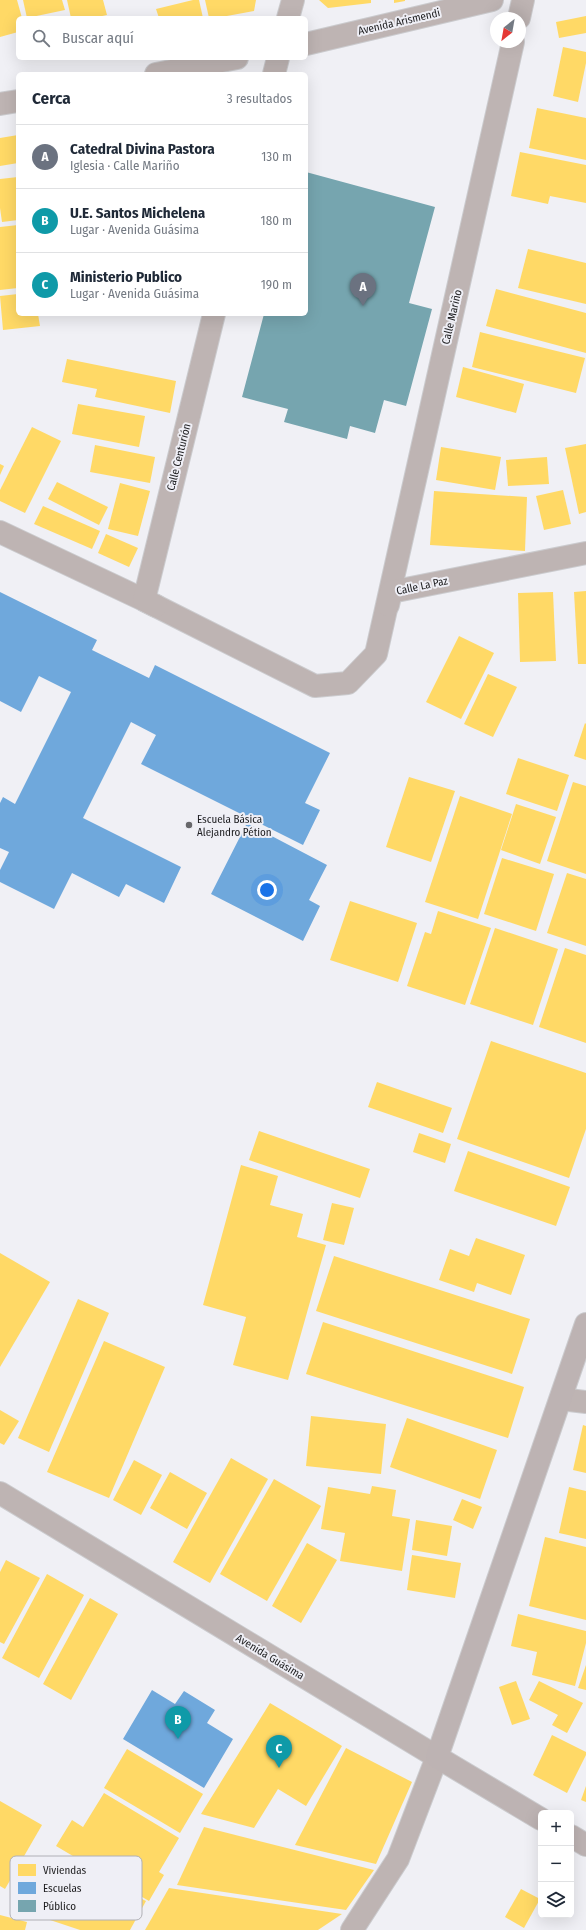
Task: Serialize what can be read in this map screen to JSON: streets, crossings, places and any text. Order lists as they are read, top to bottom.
{
  "streets": {
    "main road": ["Avenida Guásima"],
    "street": [
      "Avenida Arismendi",
      "Calle Mariño",
      "Calle Centurión",
      "Calle La Paz"
    ]
  },
  "crossings": [
    ["Calle Mariño", "Calle La Paz"],
    ["Calle Centurión", "Calle La Paz"]
  ],
  "places": ["Escuela Básica Alejandro Pétion"],
  "legend": ["Viviendas", "Escuelas", "Público"],
  "north": "bottom left",
  "page": {
    "search": "Buscar aquí",
    "heading": ["Cerca", "3 resultados"],
    "list": [
      {
        "mark": "A",
        "name": "Catedral Divina Pastora",
        "note": "Iglesia · Calle Mariño",
        "value": "130 m"
      },
      {
        "mark": "B",
        "name": "U.E. Santos Michelena",
        "note": "Lugar · Avenida Guásima",
        "value": "180 m"
      },
      {
        "mark": "C",
        "name": "Ministerio Publico",
        "note": "Lugar · Avenida Guásima",
        "value": "190 m"
      }
    ],
    "pins": ["A", "B", "C"],
    "map_buttons": ["+", "−"]
  }
}
